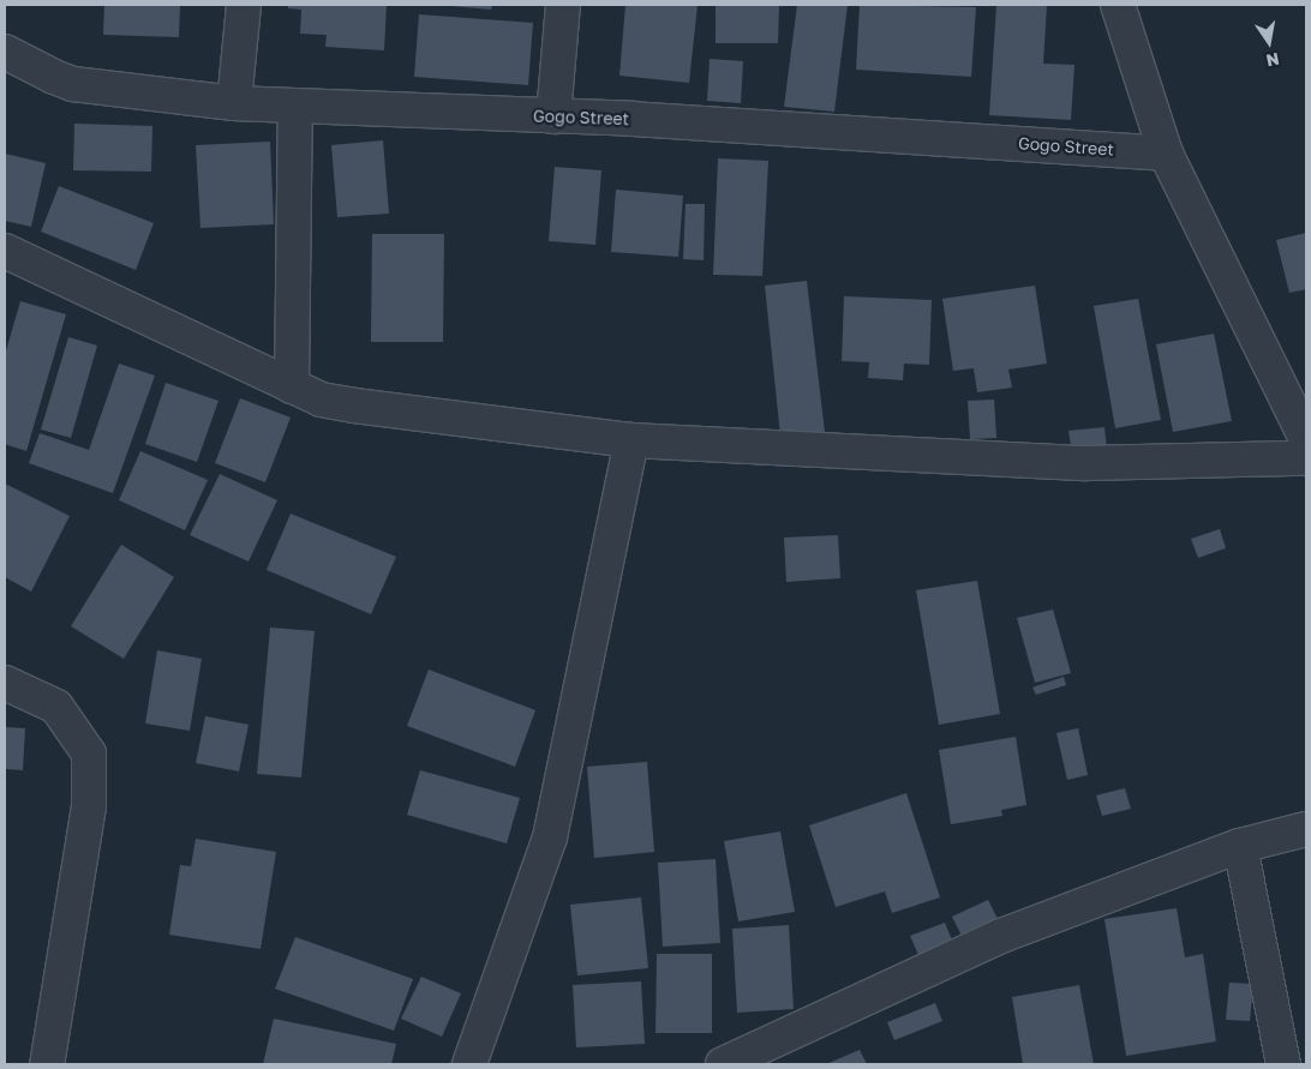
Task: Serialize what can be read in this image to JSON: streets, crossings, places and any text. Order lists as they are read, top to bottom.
{
  "streets": {
    "street": ["Gogo Street"]
  },
  "north": "bottom"
}
